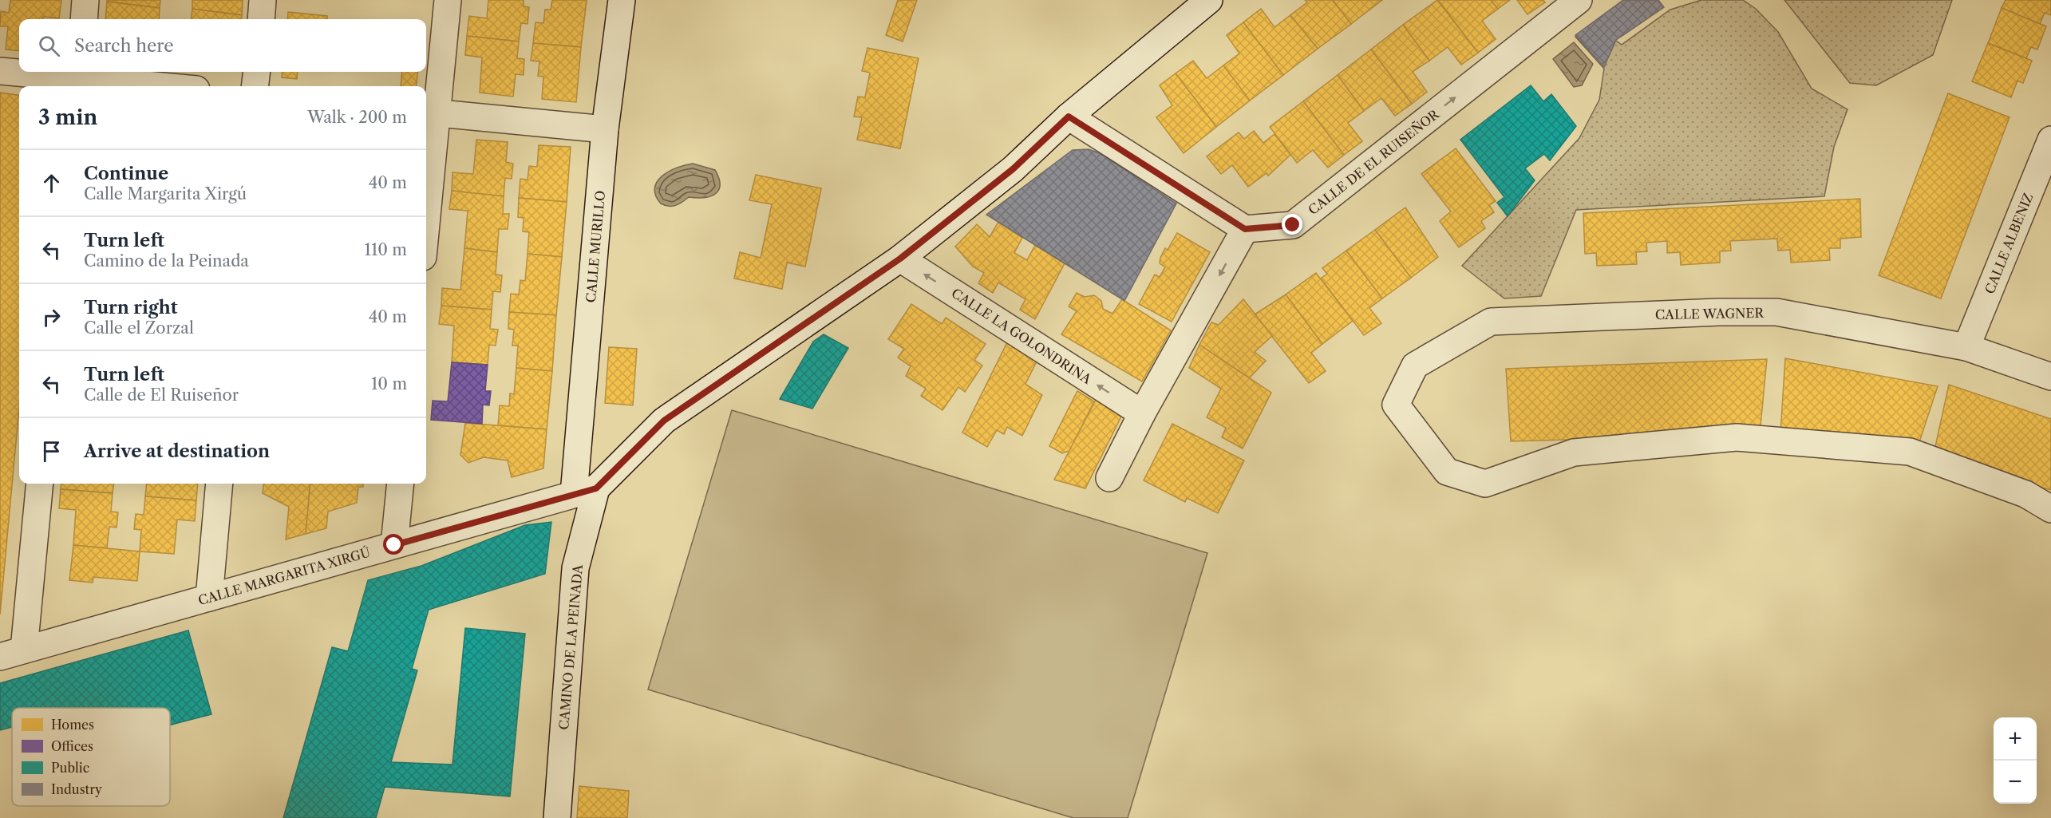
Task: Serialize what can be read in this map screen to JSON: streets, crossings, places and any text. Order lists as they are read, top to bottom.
{
  "streets": {
    "street": [
      "CALLE DE EL RUISEÑOR",
      "CALLE ALBENIZ",
      "CALLE MURILLO",
      "CALLE WAGNER",
      "CALLE LA GOLONDRINA",
      "CALLE MARGARITA XIRGÚ",
      "CAMINO DE LA PEINADA"
    ]
  },
  "crossings": [
    ["CALLE ALBENIZ", "CALLE WAGNER"],
    ["CALLE MURILLO", "CALLE MARGARITA XIRGÚ"],
    ["CALLE MURILLO", "CAMINO DE LA PEINADA"],
    ["CALLE MARGARITA XIRGÚ", "CAMINO DE LA PEINADA"]
  ],
  "one_way": ["CALLE DE EL RUISEÑOR"],
  "legend": [
    "Homes",
    "Offices",
    "Public",
    "Industry"
  ],
  "page": {
    "search": "Search here",
    "heading": ["3 min", "Walk · 200 m"],
    "list": [
      ["Continue", "Calle Margarita Xirgú", "40 m"],
      ["Turn left", "Camino de la Peinada", "110 m"],
      ["Turn right", "Calle el Zorzal", "40 m"],
      ["Turn left", "Calle de El Ruiseñor", "10 m"],
      "Arrive at destination"
    ],
    "map_buttons": ["+", "−"]
  }
}
